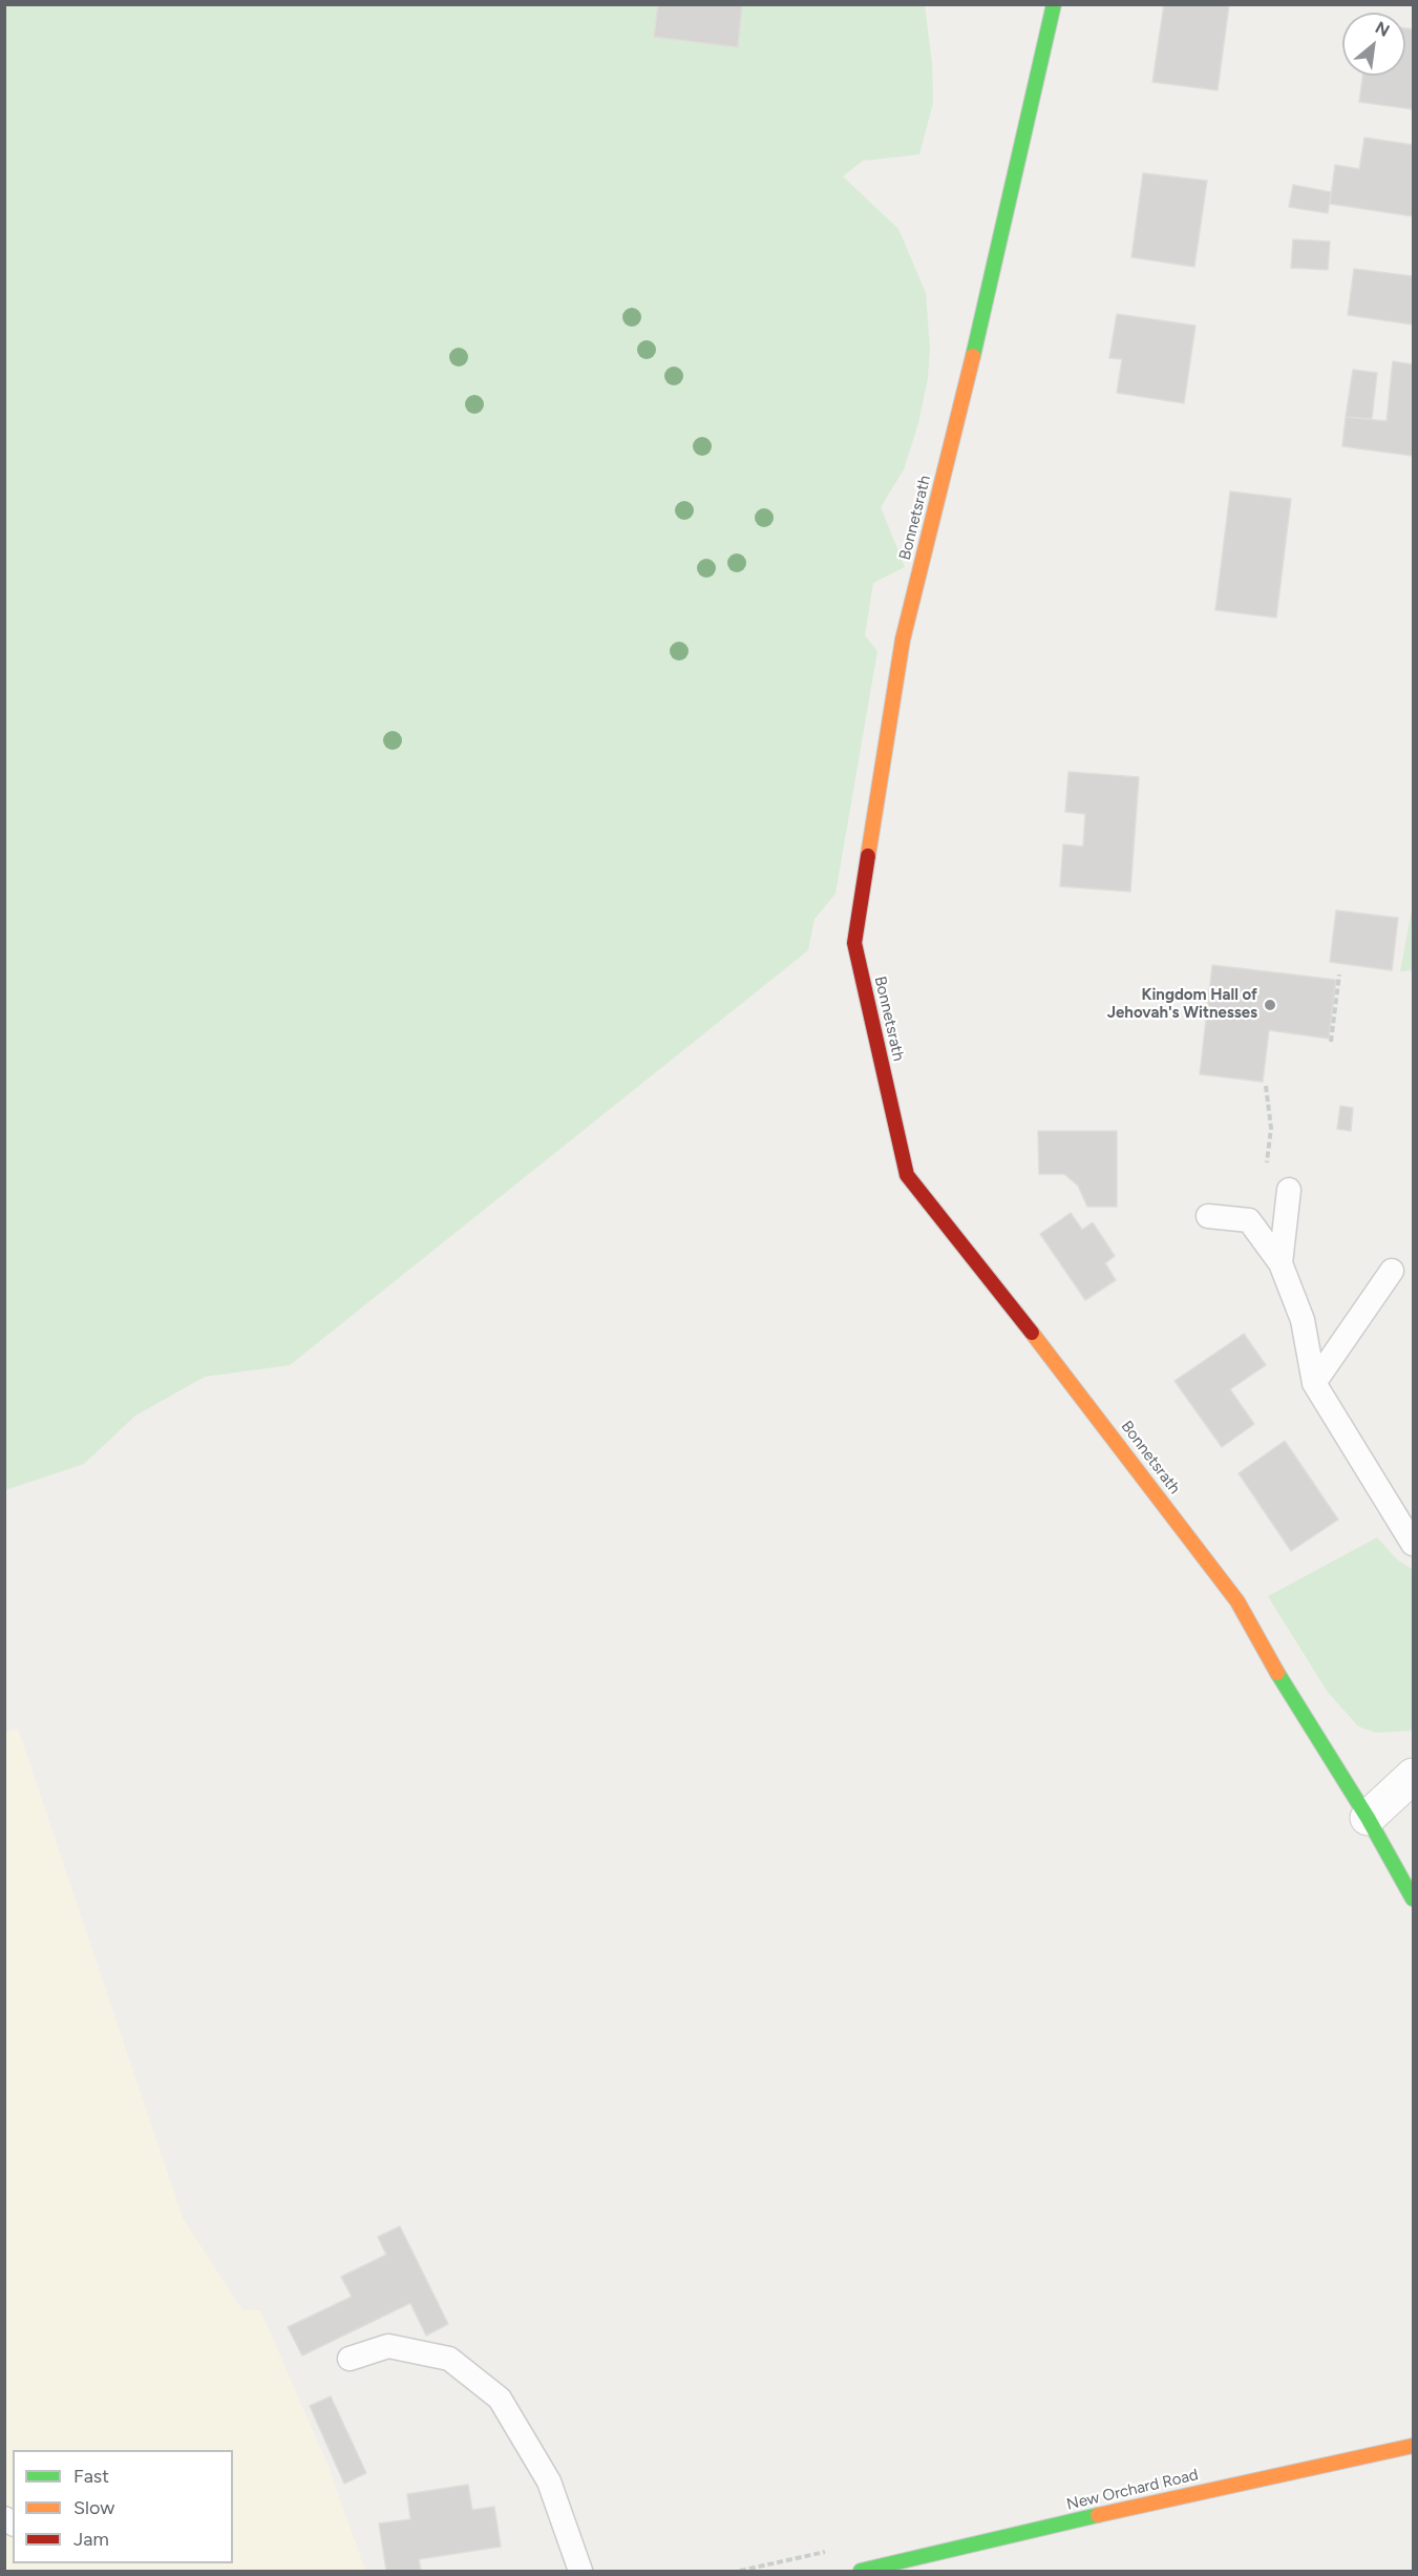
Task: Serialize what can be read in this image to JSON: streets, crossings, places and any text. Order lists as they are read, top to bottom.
{
  "streets": {
    "street": ["Bonnetsrath", "New Orchard Road"]
  },
  "places": ["Kingdom Hall of Jehovah's Witnesses"],
  "legend": ["Fast", "Slow", "Jam"],
  "north": "top right"
}
